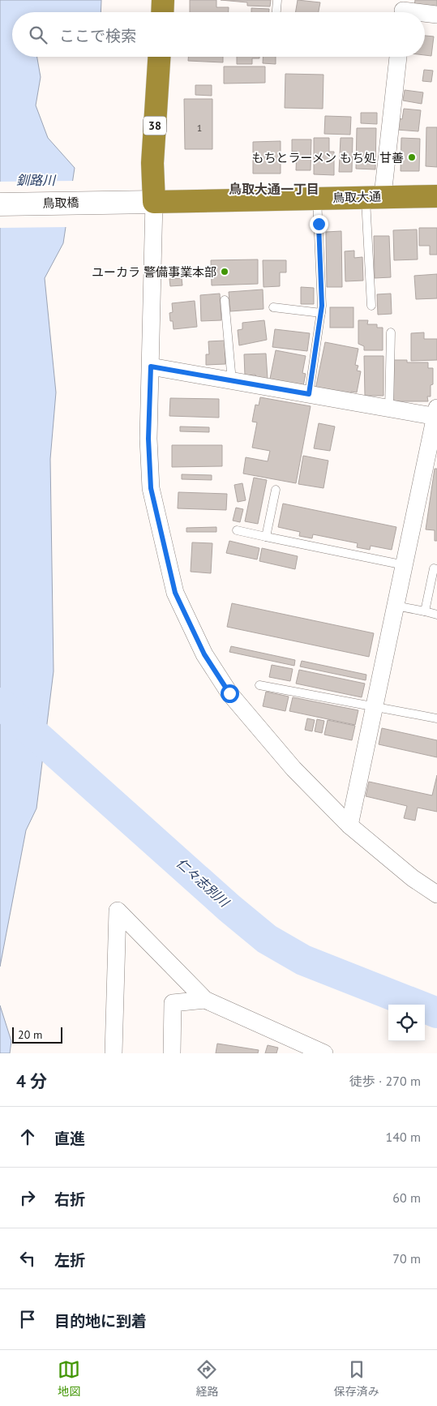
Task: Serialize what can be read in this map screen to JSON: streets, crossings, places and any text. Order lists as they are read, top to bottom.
{
  "streets": {
    "highway": ["38", "鳥取大通"],
    "street": ["鳥取橋"]
  },
  "crossings": [
    ["38", "鳥取大通"],
    ["38", "鳥取橋"],
    ["鳥取大通", "鳥取橋"]
  ],
  "districts": ["鳥取大通一丁目"],
  "water": ["釧路川", "仁々志別川"],
  "places": ["もちとラーメン もち処 甘善", "ユーカラ 警備事業本部"],
  "house_numbers": ["1"],
  "scale_bar": "20 m",
  "page": {
    "search": "ここで検索",
    "scale": "20 m",
    "heading": ["4 分", "徒歩 · 270 m"],
    "list": [
      ["直進", "140 m"],
      ["右折", "60 m"],
      ["左折", "70 m"],
      "目的地に到着"
    ],
    "nav": ["地図", "経路", "保存済み"]
  }
}
